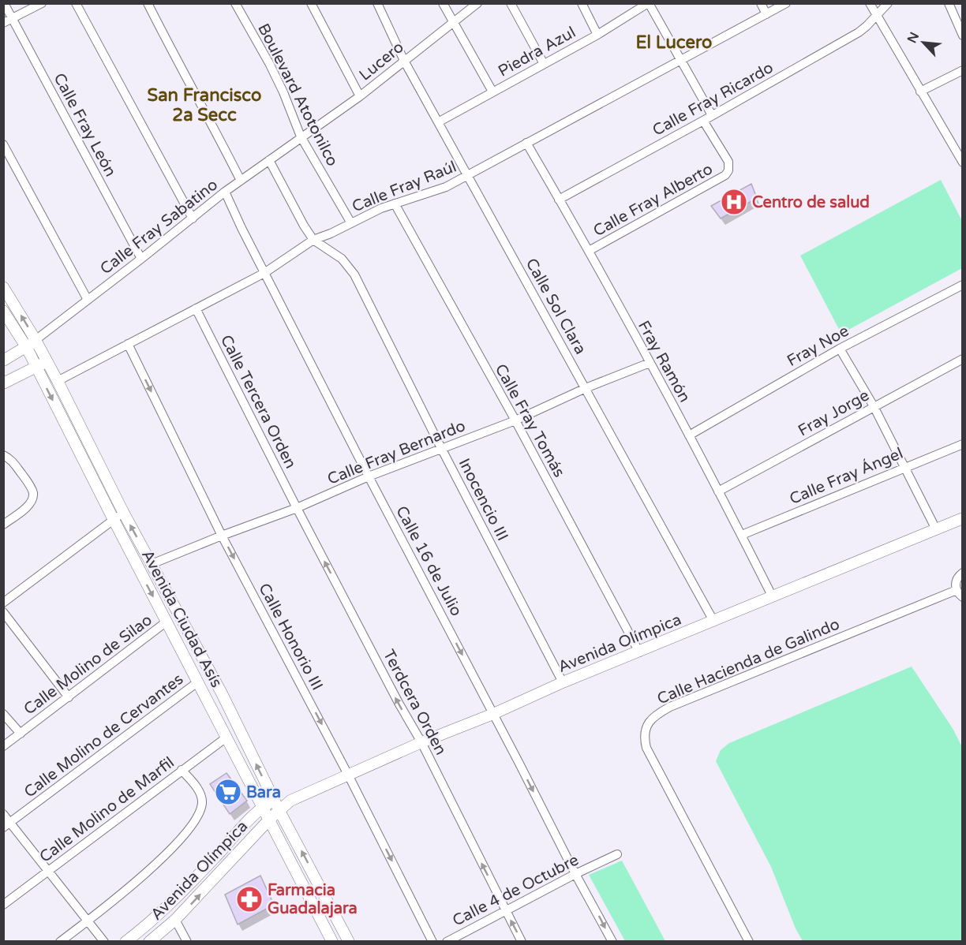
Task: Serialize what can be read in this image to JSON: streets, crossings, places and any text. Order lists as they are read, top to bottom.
{
  "streets": {
    "street": [
      "Piedra Azul",
      "Lucero",
      "Boulevard Atotonilco",
      "Calle Fray Ricardo",
      "Calle Fray León",
      "Calle Fray Raúl",
      "Calle Fray Alberto",
      "Calle Fray Sabatino",
      "Calle Sol Clara",
      "Fray Noe",
      "Fray Ramón",
      "Calle Tercera Orden",
      "Fray Jorge",
      "Calle Fray Tomás",
      "Calle Fray Bernardo",
      "Calle Fray Ángel",
      "Inocencio III",
      "Calle 16 de Julio",
      "Avenida Ciudad Asís",
      "Calle Honorio III",
      "Avenida Olímpica",
      "Calle Hacienda de Galindo",
      "Calle Molino de Silao",
      "Terdcera Orden",
      "Calle Molino de Cervantes",
      "Calle Molino de Marfil",
      "Calle 4 de Octubre"
    ]
  },
  "crossings": [
    ["Piedra Azul", "Calle Sol Clara"],
    ["Lucero", "Boulevard Atotonilco"],
    ["Lucero", "Calle Fray Sabatino"],
    ["Lucero", "Calle Sol Clara"],
    ["Boulevard Atotonilco", "Calle Fray Raúl"],
    ["Boulevard Atotonilco", "Calle Fray Sabatino"],
    ["Calle Fray Ricardo", "Calle Fray Alberto"],
    ["Calle Fray Ricardo", "Fray Ramón"],
    ["Calle Fray León", "Calle Fray Sabatino"],
    ["Calle Fray Raúl", "Calle Sol Clara"],
    ["Calle Fray Raúl", "Fray Ramón"],
    ["Calle Fray Raúl", "Calle Tercera Orden"],
    ["Calle Fray Raúl", "Calle Fray Tomás"],
    ["Calle Fray Raúl", "Inocencio III"],
    ["Calle Fray Raúl", "Calle 16 de Julio"],
    ["Calle Fray Raúl", "Avenida Ciudad Asís"],
    ["Calle Fray Raúl", "Calle Honorio III"],
    ["Calle Fray Alberto", "Fray Ramón"],
    ["Calle Fray Sabatino", "Calle 16 de Julio"],
    ["Calle Fray Sabatino", "Avenida Ciudad Asís"],
    ["Calle Sol Clara", "Calle Fray Bernardo"],
    ["Calle Sol Clara", "Avenida Olímpica"],
    ["Fray Noe", "Fray Ramón"],
    ["Fray Ramón", "Fray Jorge"],
    ["Fray Ramón", "Calle Fray Bernardo"],
    ["Fray Ramón", "Calle Fray Ángel"],
    ["Fray Ramón", "Avenida Olímpica"],
    ["Calle Tercera Orden", "Calle Fray Bernardo"],
    ["Calle Tercera Orden", "Terdcera Orden"],
    ["Calle Fray Tomás", "Calle Fray Bernardo"],
    ["Calle Fray Tomás", "Avenida Olímpica"],
    ["Calle Fray Bernardo", "Inocencio III"],
    ["Calle Fray Bernardo", "Calle 16 de Julio"],
    ["Calle Fray Bernardo", "Avenida Ciudad Asís"],
    ["Calle Fray Bernardo", "Calle Honorio III"],
    ["Calle Fray Bernardo", "Terdcera Orden"],
    ["Inocencio III", "Avenida Olímpica"],
    ["Calle 16 de Julio", "Avenida Olímpica"],
    ["Calle 16 de Julio", "Calle 4 de Octubre"],
    ["Avenida Ciudad Asís", "Avenida Olímpica"],
    ["Avenida Ciudad Asís", "Calle Molino de Silao"],
    ["Avenida Ciudad Asís", "Calle Molino de Cervantes"],
    ["Avenida Ciudad Asís", "Calle Molino de Marfil"],
    ["Calle Honorio III", "Avenida Olímpica"],
    ["Avenida Olímpica", "Terdcera Orden"],
    ["Terdcera Orden", "Calle 4 de Octubre"]
  ],
  "one_way": ["Calle 16 de Julio", "Calle Honorio III", "Terdcera Orden"],
  "districts": ["El Lucero", "San Francisco 2a Secc"],
  "places": {
    "hospital": ["Centro de salud"],
    "supermarket": ["Bara"],
    "pharmacy": ["Farmacia Guadalajara"]
  },
  "north": "top left"
}
